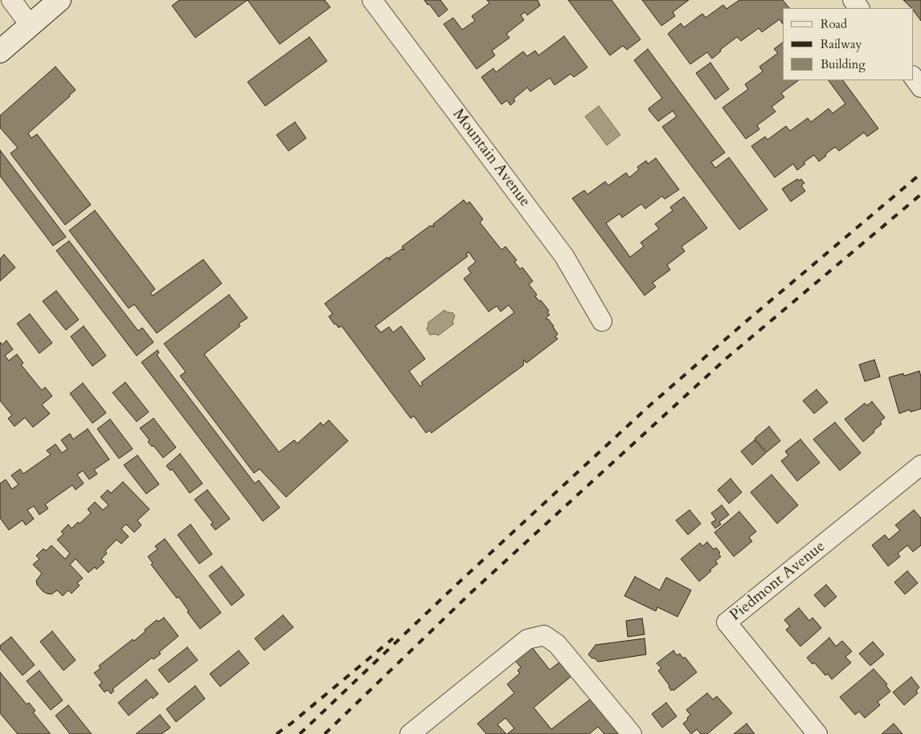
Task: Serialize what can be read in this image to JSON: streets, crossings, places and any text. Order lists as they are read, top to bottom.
{
  "streets": {
    "street": ["Mountain Avenue", "Piedmont Avenue"]
  },
  "legend": ["Road", "Railway", "Building"]
}
